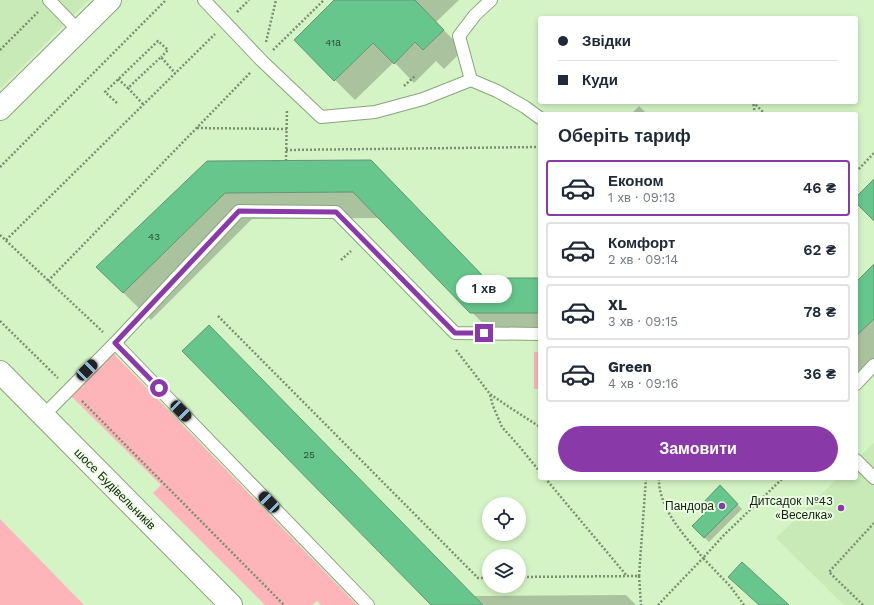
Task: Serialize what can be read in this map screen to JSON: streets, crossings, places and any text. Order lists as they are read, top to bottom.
{
  "streets": {
    "main road": ["шосе Будівельників"]
  },
  "places": ["Пандора", "Дитсадок №43 «Веселка»"],
  "house_numbers": ["41а", "43", "25"],
  "page": {
    "banner": ["Звідки", "Куди"],
    "heading": "Оберіть тариф",
    "list": [
      {
        "name": "Економ",
        "note": "1 хв · 09:13",
        "value": "46 ₴"
      },
      {
        "name": "Комфорт",
        "note": "2 хв · 09:14",
        "value": "62 ₴"
      },
      {
        "name": "XL",
        "note": "3 хв · 09:15",
        "value": "78 ₴"
      },
      {
        "name": "Green",
        "note": "4 хв · 09:16",
        "value": "36 ₴"
      }
    ],
    "bubble": "1 хв",
    "buttons": "Замовити"
  }
}
